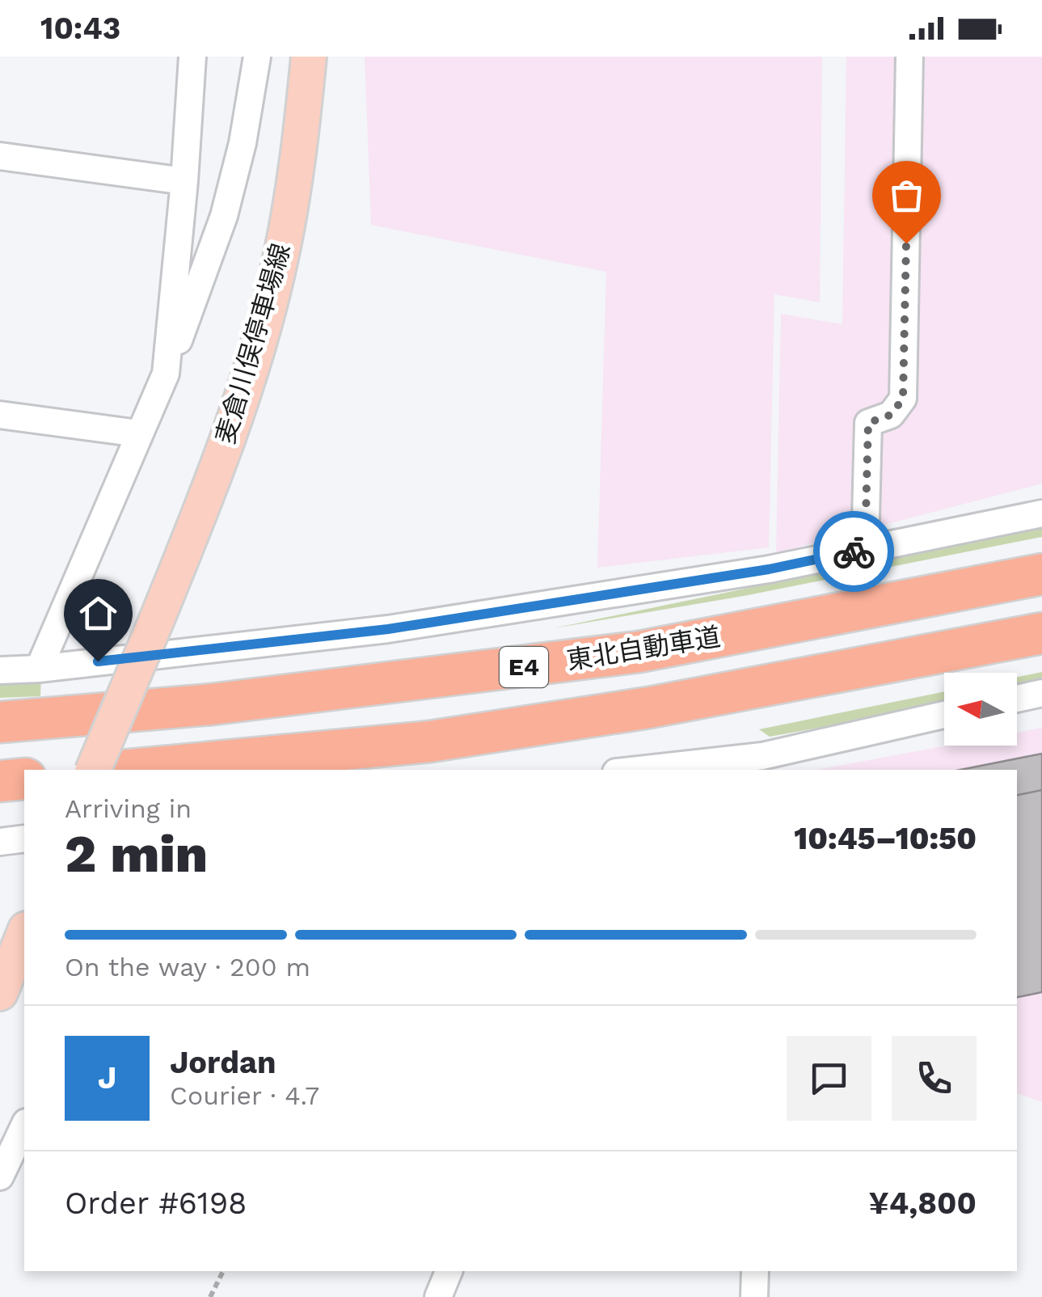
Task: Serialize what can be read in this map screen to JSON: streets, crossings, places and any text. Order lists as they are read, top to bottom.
{
  "streets": {
    "highway": ["東北自動車道", "E4"],
    "main road": ["麦倉川俣停車場線"]
  },
  "north": "left",
  "page": {
    "status": "10:43",
    "heading": ["2 min", "Arriving in", "10:45–10:50"],
    "panel": [
      "Jordan",
      "Courier · 4.7",
      "Order #6198",
      "¥4,800"
    ],
    "bar": "On the way · 200 m",
    "round": "J"
  }
}
